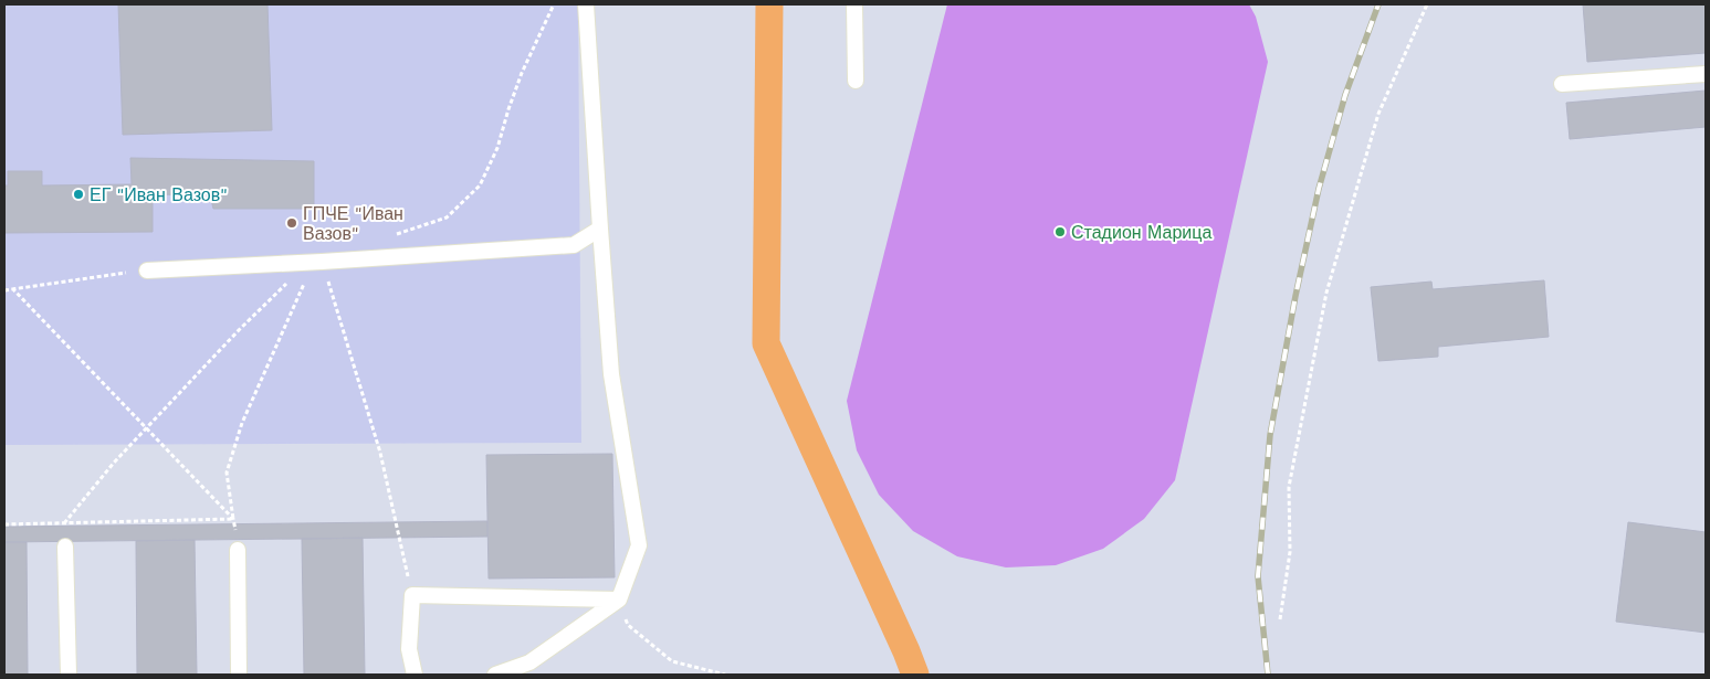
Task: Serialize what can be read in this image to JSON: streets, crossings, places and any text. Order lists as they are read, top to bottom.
{
  "places": ["ЕГ \"Иван Вазов\"", "ГПЧЕ \"Иван Вазов\"", "Стадион Марица"]
}
